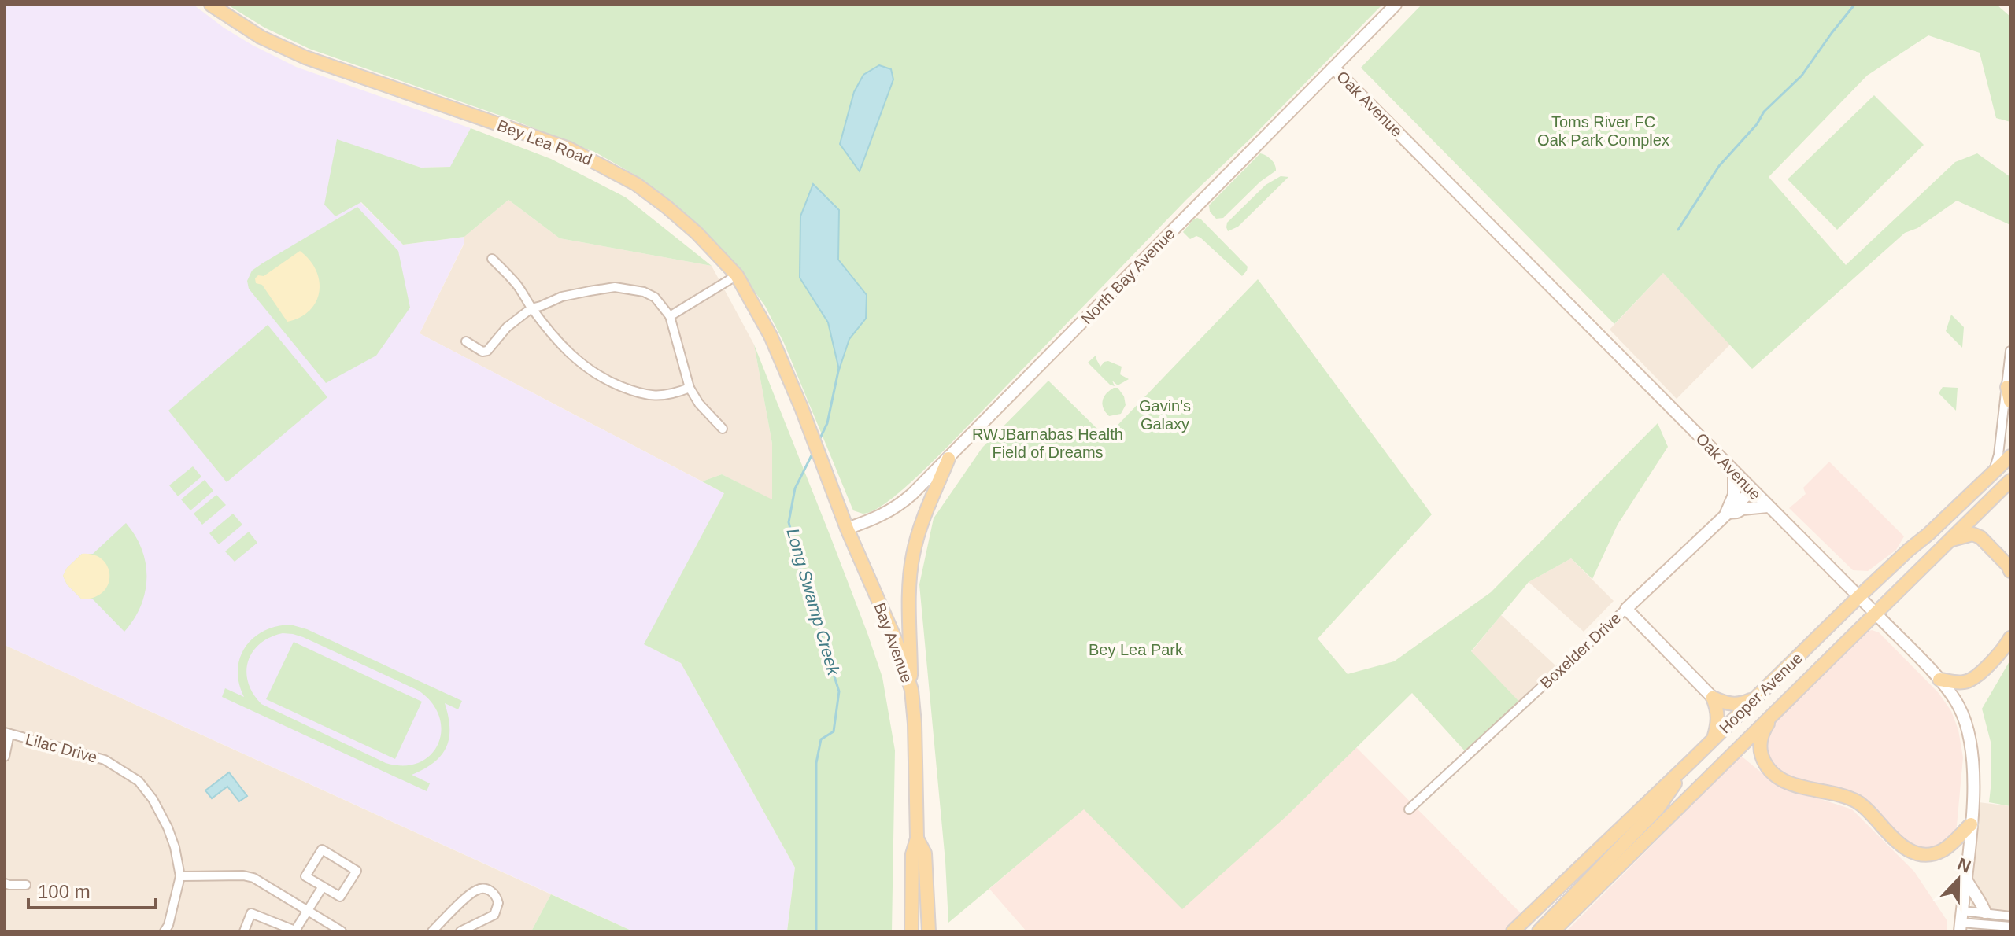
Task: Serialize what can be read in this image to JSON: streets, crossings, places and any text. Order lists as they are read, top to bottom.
{
  "streets": {
    "main road": ["Bey Lea Road", "Bay Avenue", "Hooper Avenue"],
    "street": [
      "Oak Avenue",
      "North Bay Avenue",
      "Boxelder Drive",
      "Lilac Drive"
    ]
  },
  "crossings": [
    ["Oak Avenue", "North Bay Avenue"],
    ["Oak Avenue", "Boxelder Drive"],
    ["Oak Avenue", "Hooper Avenue"],
    ["Bey Lea Road", "North Bay Avenue"],
    ["Bey Lea Road", "Bay Avenue"],
    ["North Bay Avenue", "Bay Avenue"]
  ],
  "water": ["Long Swamp Creek"],
  "parks": [
    "Toms River FC Oak Park Complex",
    "Gavin's Galaxy",
    "RWJBarnabas Health Field of Dreams",
    "Bey Lea Park"
  ],
  "scale_bar": "100 m",
  "north": "top"
}
